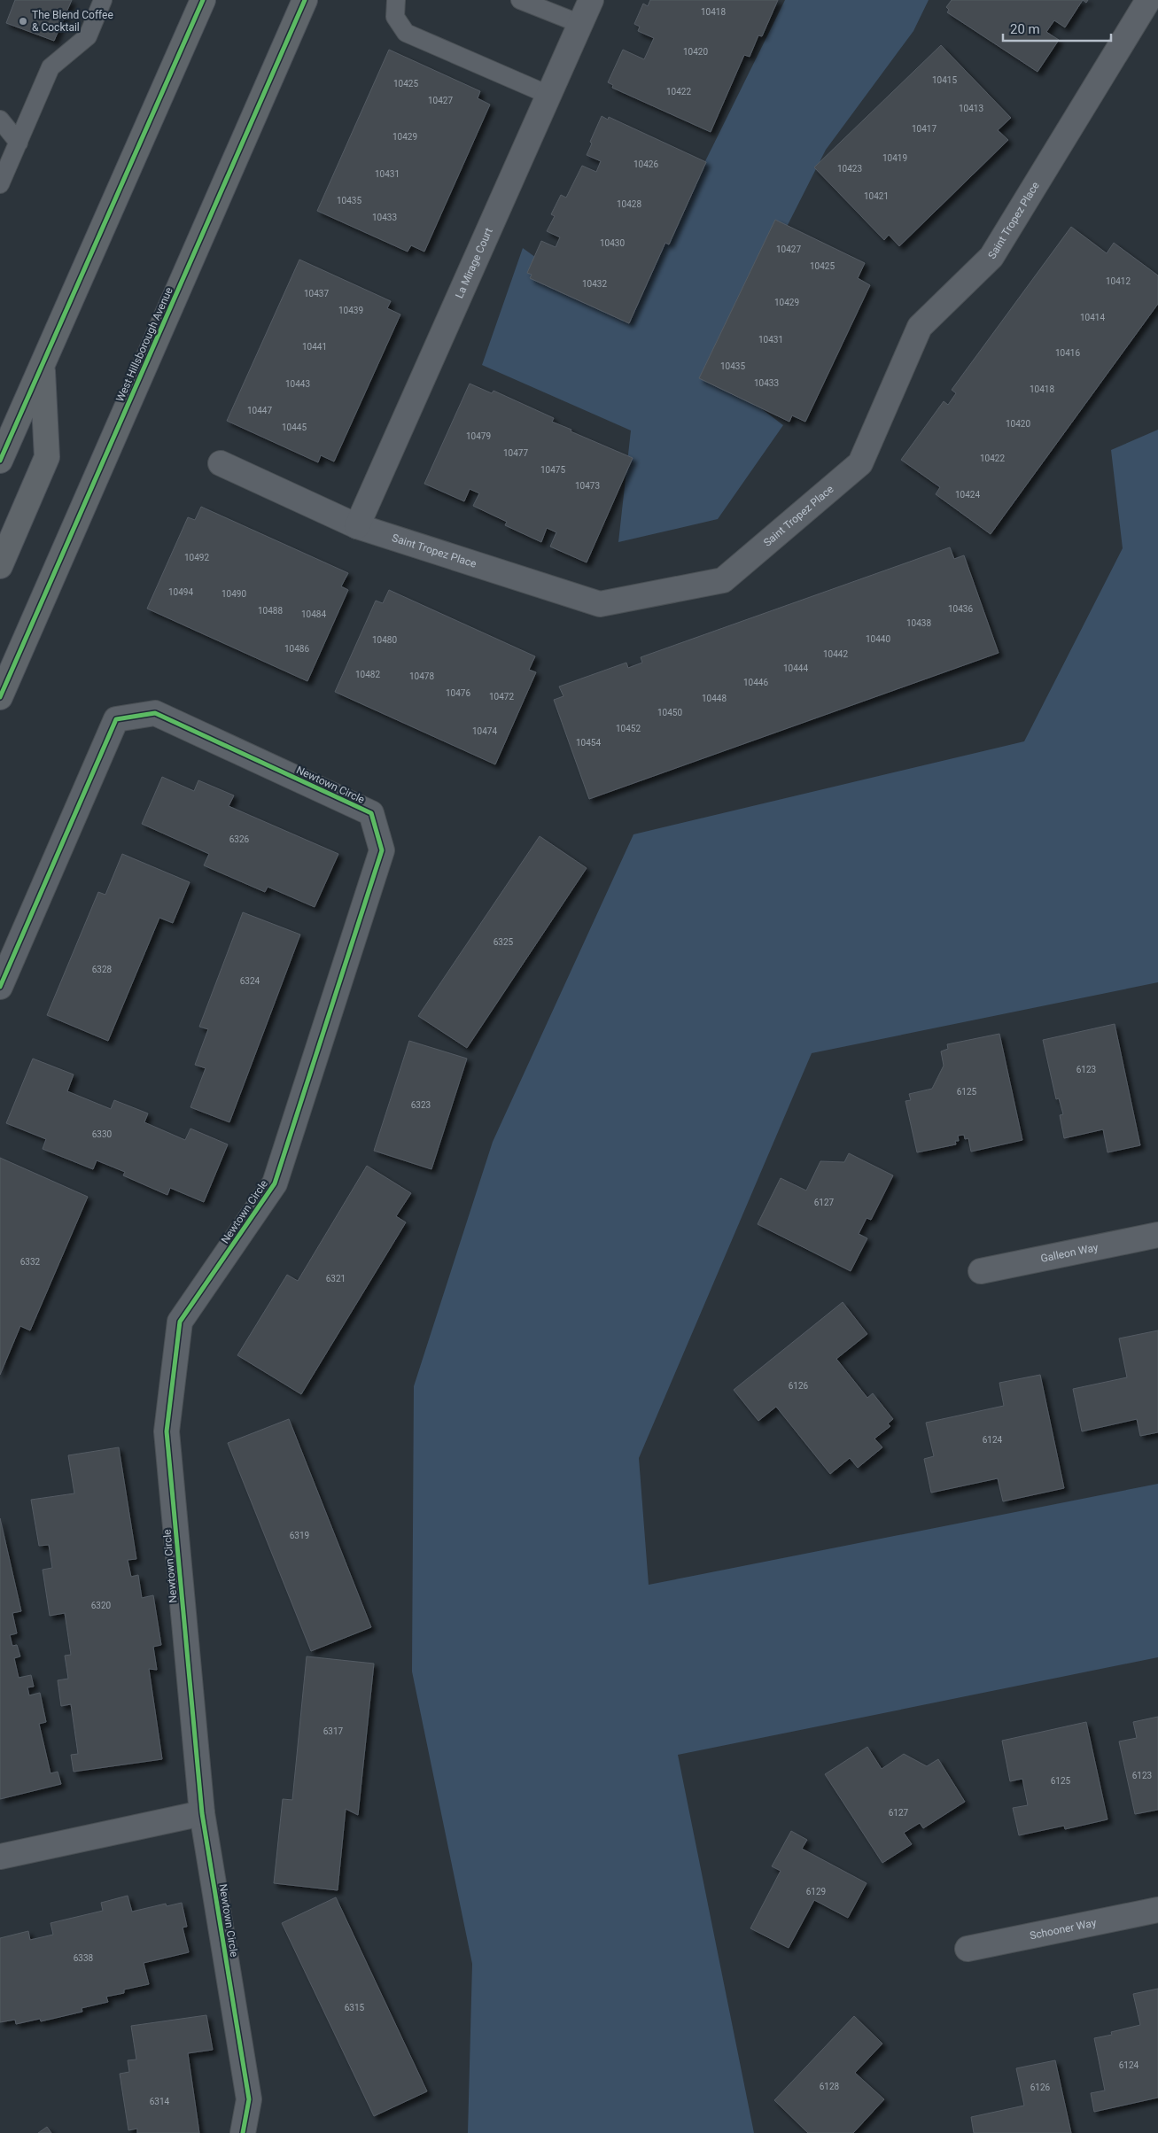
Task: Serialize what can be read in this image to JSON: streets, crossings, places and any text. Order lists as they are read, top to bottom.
{
  "streets": {
    "main road": ["West Hillsborough Avenue"],
    "street": [
      "Saint Tropez Place",
      "La Mirage Court",
      "Newtown Circle",
      "Galleon Way",
      "Schooner Way"
    ]
  },
  "crossings": [
    ["Saint Tropez Place", "La Mirage Court"]
  ],
  "places": ["The Blend Coffee & Cocktail"],
  "house_numbers": [
    "10418",
    "10420",
    "10415",
    "10425",
    "10422",
    "10427",
    "10413",
    "10417",
    "10429",
    "10419",
    "10426",
    "10423",
    "10431",
    "10421",
    "10435",
    "10428",
    "10433",
    "10430",
    "10427",
    "10425",
    "10412",
    "10432",
    "10437",
    "10429",
    "10439",
    "10414",
    "10431",
    "10441",
    "10416",
    "10435",
    "10433",
    "10443",
    "10418",
    "10447",
    "10420",
    "10445",
    "10479",
    "10477",
    "10422",
    "10475",
    "10473",
    "10424",
    "10492",
    "10494",
    "10490",
    "10436",
    "10488",
    "10484",
    "10438",
    "10440",
    "10480",
    "10486",
    "10442",
    "10444",
    "10482",
    "10478",
    "10446",
    "10476",
    "10472",
    "10448",
    "10450",
    "10452",
    "10474",
    "10454",
    "6326",
    "6325",
    "6328",
    "6324",
    "6123",
    "6125",
    "6323",
    "6330",
    "6127",
    "6332",
    "6321",
    "6126",
    "6124",
    "6319",
    "6320",
    "6317",
    "6123",
    "6125",
    "6127",
    "6129",
    "6338",
    "6315",
    "6124",
    "6128",
    "6126",
    "6314"
  ],
  "scale_bar": "20 m"
}
